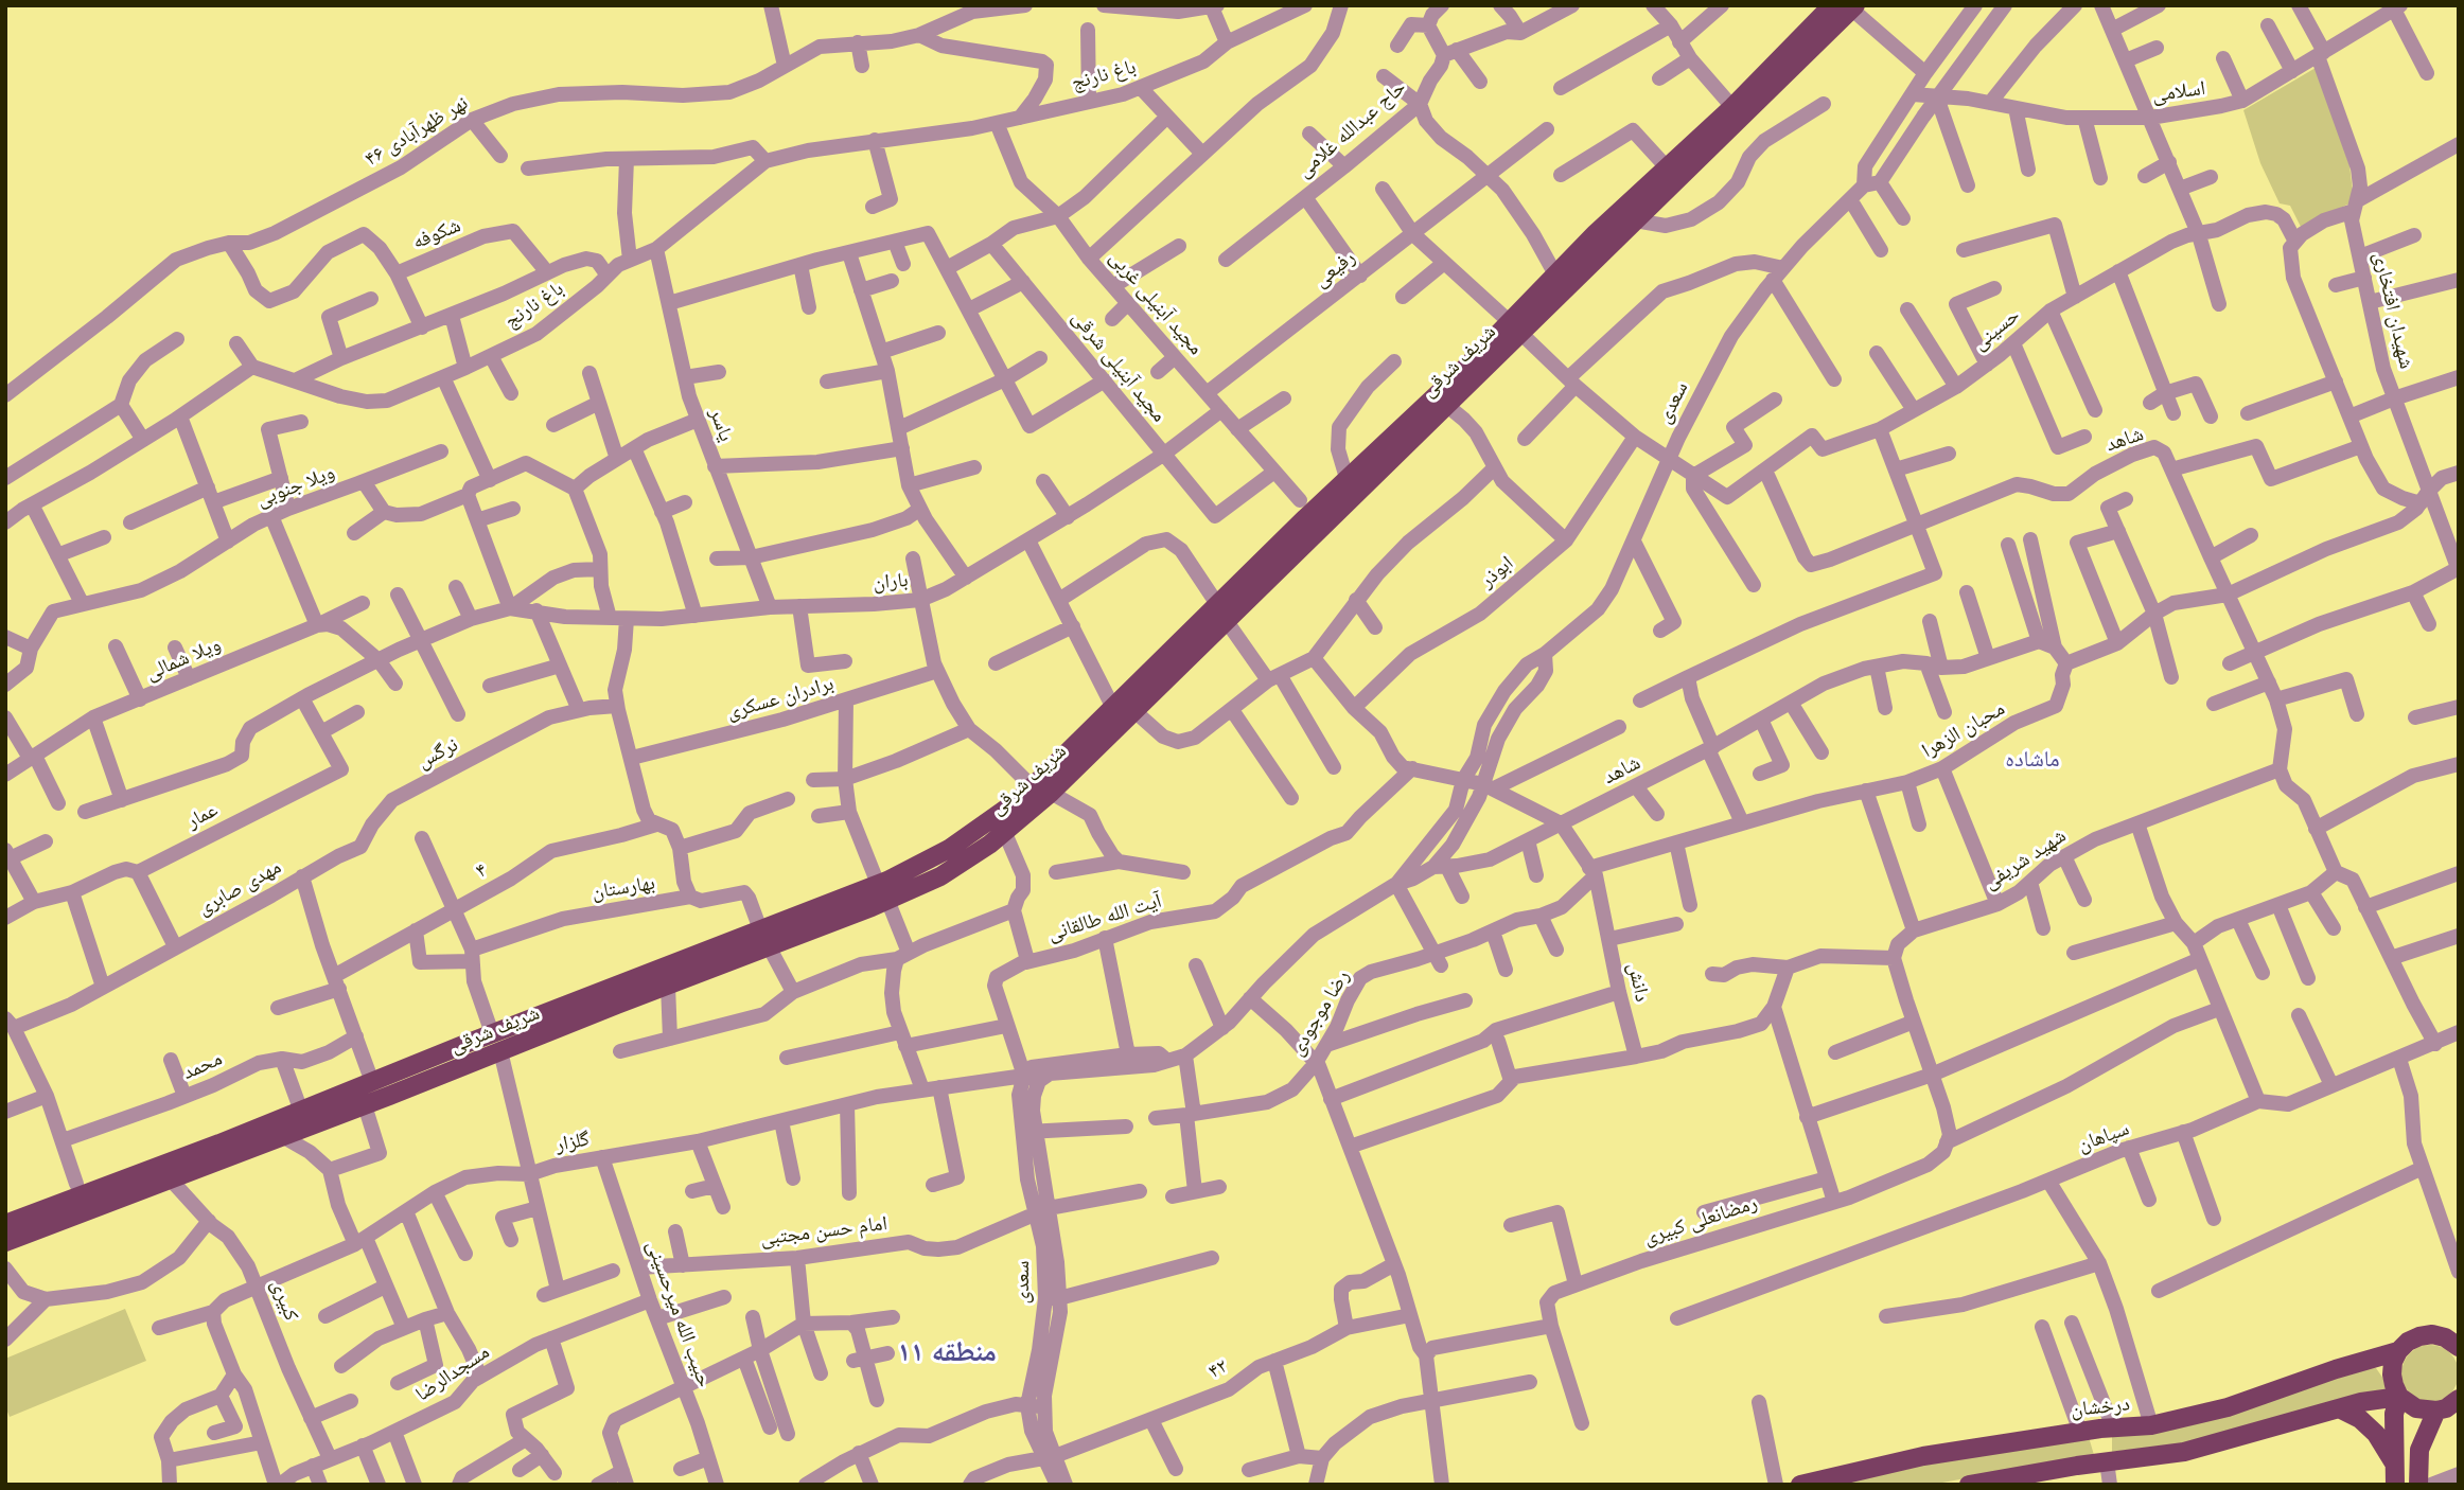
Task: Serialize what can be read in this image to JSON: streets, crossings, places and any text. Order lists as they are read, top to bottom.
{
  "streets": {
    "main road": ["شریف شرقی", "درخشان"],
    "street": [
      "باغ نارنج",
      "اسلامی",
      "حاج عبدالله غلامی",
      "نهر ظهرآبادی ۴۶",
      "شکوفه",
      "رفیعی",
      "مجید آبنیلی غربی",
      "شهیدان افتخاری",
      "حسینی",
      "مجید آبنیلی شرقی",
      "سعدی",
      "یاسر",
      "شاهد",
      "ویلا جنوبی",
      "ابوذر",
      "باران",
      "ویلا شمالی",
      "برادران عسکری",
      "محبان الزهرا",
      "نرگس",
      "عمار",
      "شهید شریفی",
      "۴",
      "مهدی صابری",
      "بهارستان",
      "آیت الله طالقانی",
      "دانش",
      "رضا موجودی",
      "محمد",
      "سپاهان",
      "گلزار",
      "رمضانعلی کبیری",
      "امام حسن مجتبی",
      "کبیری",
      "حبیب الله میرحسینی",
      "۴۲",
      "مسجدالرضا"
    ]
  },
  "crossings": [
    ["باغ نارنج", "مجید آبنیلی غربی"],
    ["باغ نارنج", "یاسر"],
    ["اسلامی", "شهیدان افتخاری"],
    ["اسلامی", "سعدی"],
    ["نهر ظهرآبادی ۴۶", "شکوفه"],
    ["رفیعی", "مجید آبنیلی غربی"],
    ["مجید آبنیلی غربی", "مجید آبنیلی شرقی"],
    ["مجید آبنیلی غربی", "باران"],
    ["حسینی", "شاهد"],
    ["شریف شرقی", "مهدی صابری"],
    ["شریف شرقی", "بهارستان"],
    ["شریف شرقی", "کبیری"],
    ["مجید آبنیلی شرقی", "باران"],
    ["سعدی", "شاهد"],
    ["سعدی", "دانش"],
    ["سعدی", "گلزار"],
    ["سعدی", "امام حسن مجتبی"],
    ["سعدی", "۴۲"],
    ["یاسر", "باران"],
    ["شاهد", "شهید شریفی"],
    ["شاهد", "دانش"],
    ["باران", "عمار"],
    ["محبان الزهرا", "دانش"],
    ["محبان الزهرا", "رضا موجودی"],
    ["نرگس", "مهدی صابری"],
    ["۴", "مهدی صابری"],
    ["۴", "بهارستان"],
    ["مهدی صابری", "محمد"],
    ["دانش", "رضا موجودی"],
    ["گلزار", "کبیری"],
    ["گلزار", "حبیب الله میرحسینی"],
    ["امام حسن مجتبی", "حبیب الله میرحسینی"],
    ["کبیری", "مسجدالرضا"],
    ["حبیب الله میرحسینی", "مسجدالرضا"]
  ],
  "districts": ["ماشاده", "منطقه ۱۱"]
}
